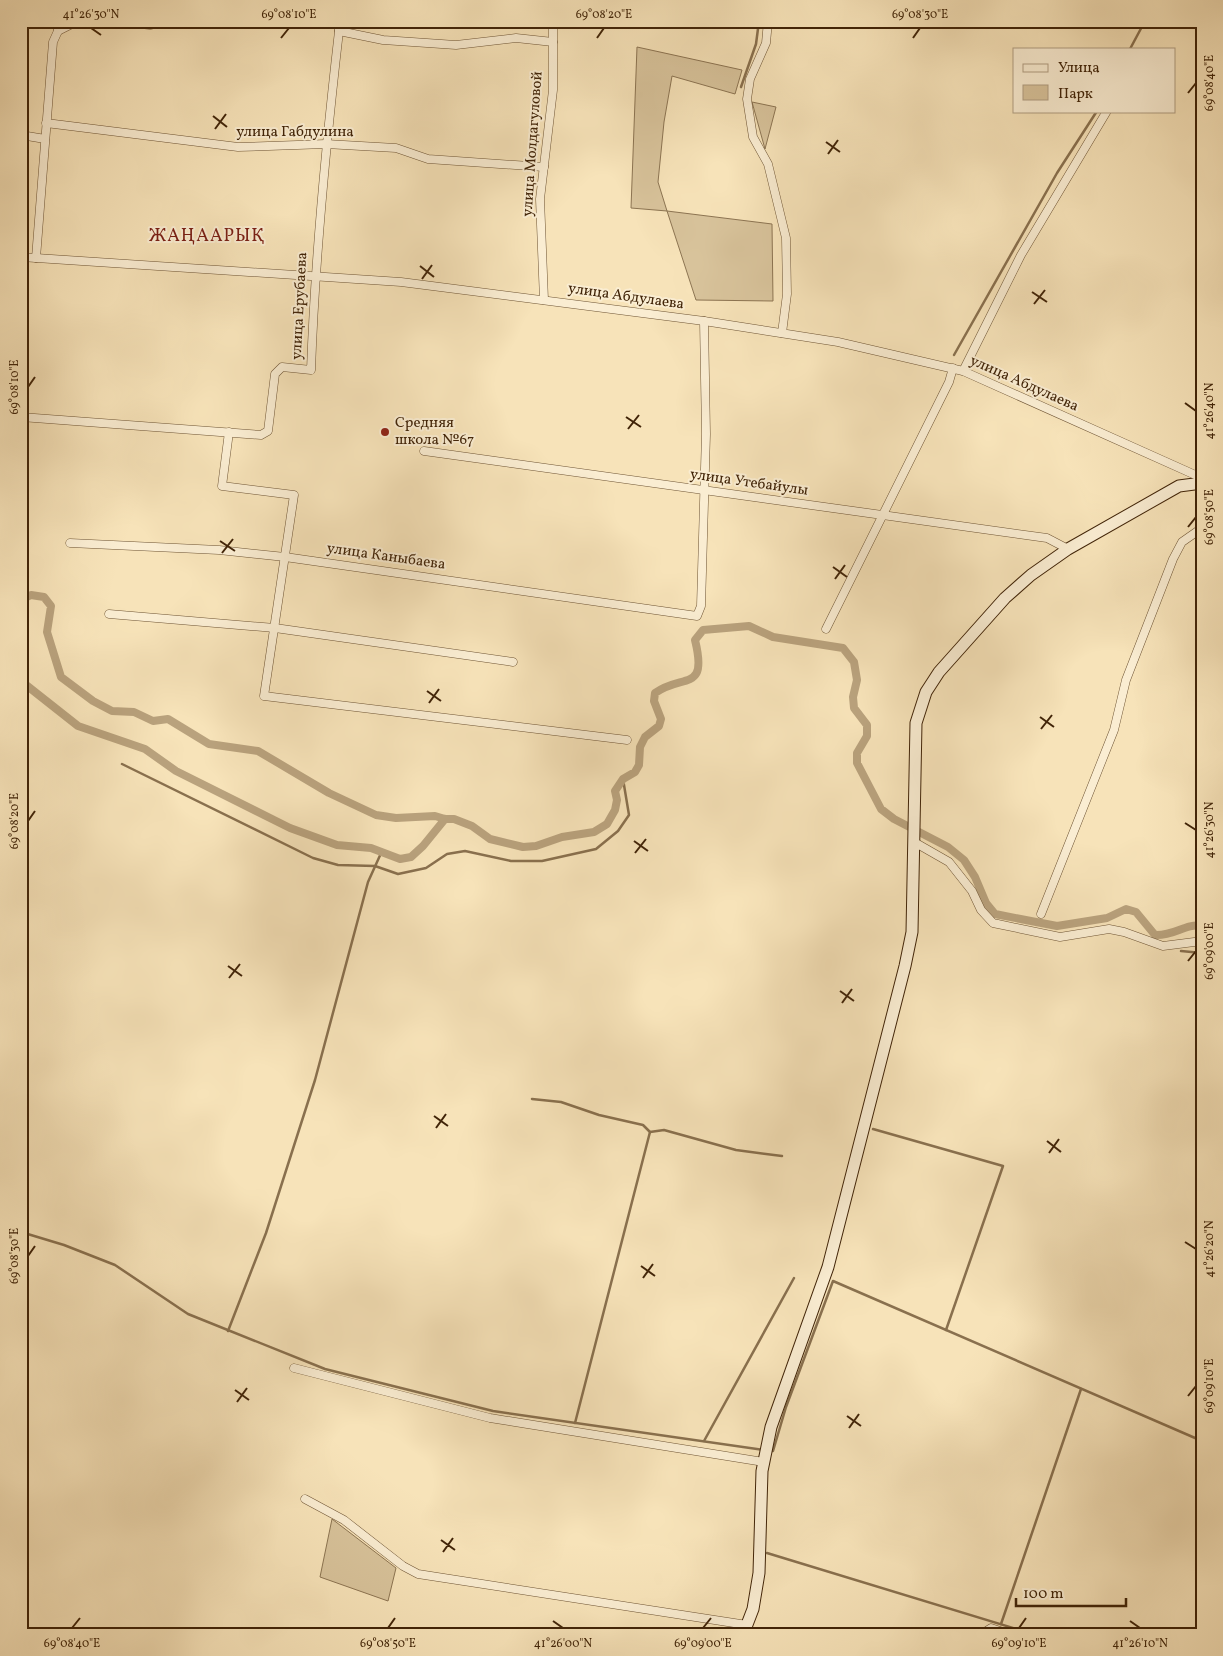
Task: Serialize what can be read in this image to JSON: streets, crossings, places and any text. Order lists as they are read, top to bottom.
{
  "streets": {
    "street": [
      "улица Габдулина",
      "улица Молдагуловой",
      "улица Абдулаева",
      "улица Ерубаева",
      "улица Утебайулы",
      "улица Каныбаева"
    ]
  },
  "crossings": [
    ["улица Габдулина", "улица Молдагуловой"],
    ["улица Габдулина", "улица Ерубаева"],
    ["улица Молдагуловой", "улица Абдулаева"],
    ["улица Абдулаева", "улица Ерубаева"],
    ["улица Утебайулы", "улица Каныбаева"]
  ],
  "districts": ["ЖАҢААРЫҚ"],
  "places": ["Средняя школа №67"],
  "legend": ["Улица", "Парк"],
  "scale_bar": "100 m",
  "coordinates": [
    "41°26'30\"N",
    "69°08'10\"E",
    "69°08'20\"E",
    "69°08'30\"E",
    "69°08'40\"E",
    "41°26'40\"N",
    "69°08'50\"E",
    "69°09'00\"E",
    "41°26'20\"N",
    "69°09'10\"E",
    "41°26'00\"N",
    "41°26'10\"N"
  ]
}
